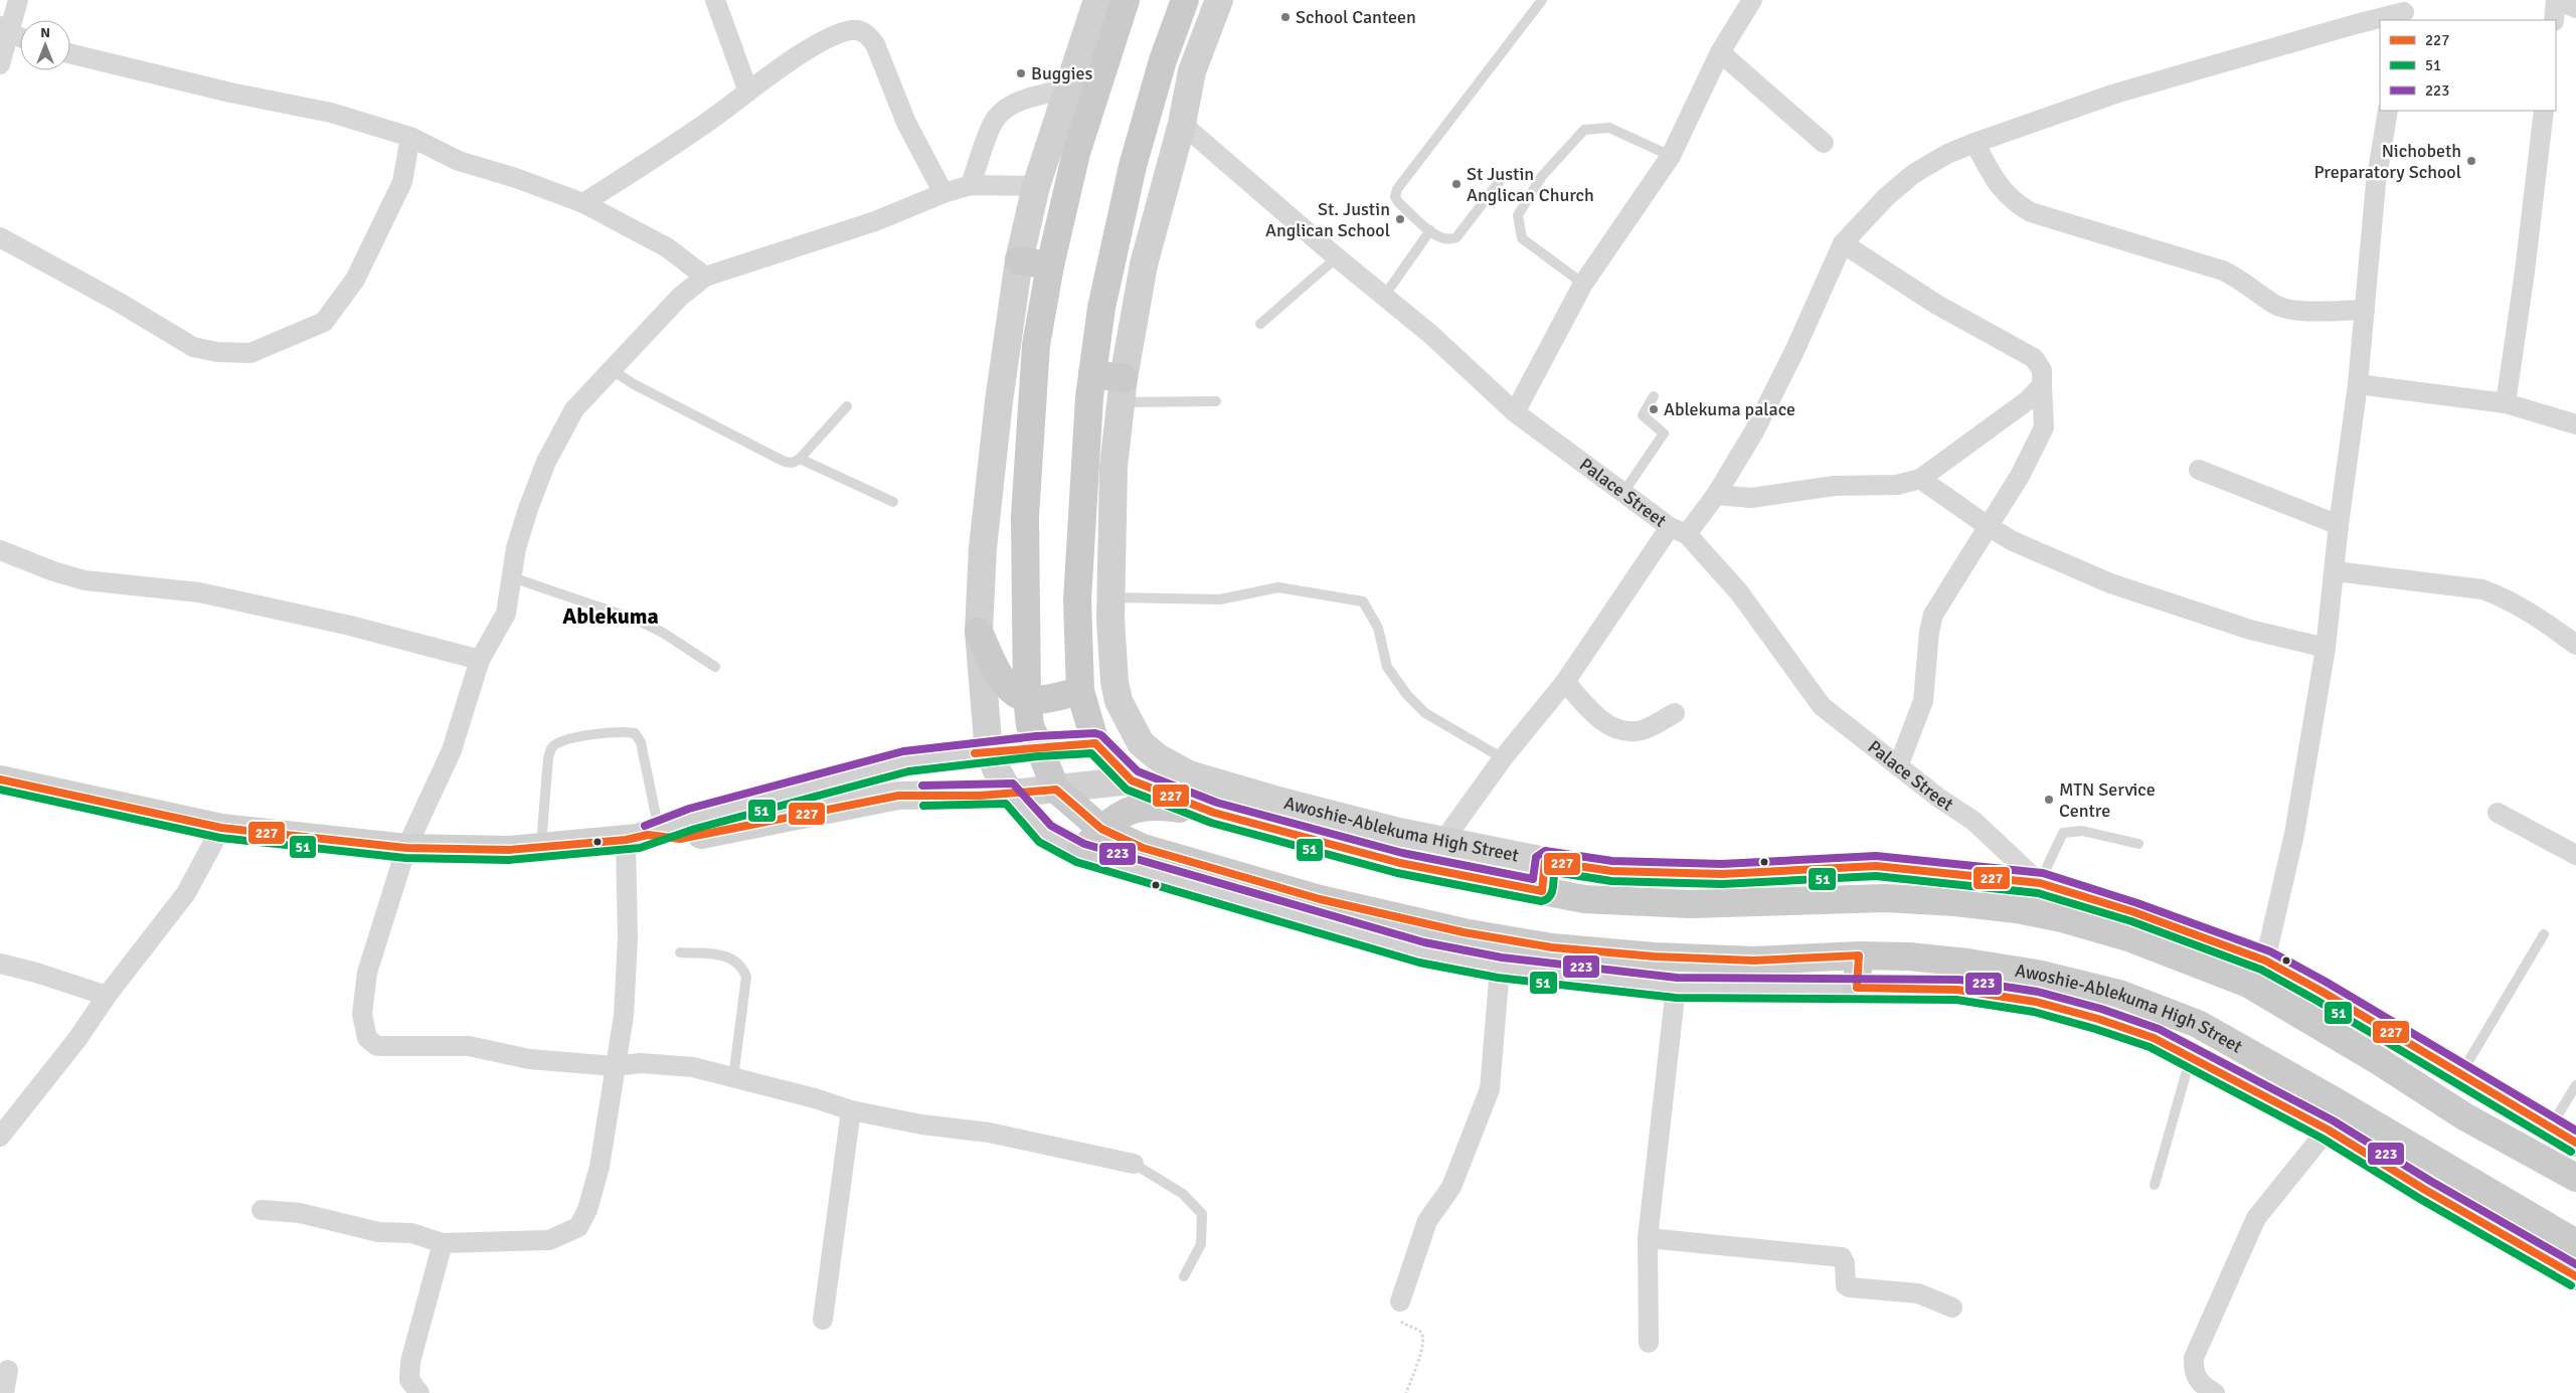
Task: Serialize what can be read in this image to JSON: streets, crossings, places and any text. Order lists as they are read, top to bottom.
{
  "streets": {
    "main road": ["Awoshie-Ablekuma High Street"],
    "street": ["Palace Street"]
  },
  "crossings": [
    ["Palace Street", "Awoshie-Ablekuma High Street"]
  ],
  "districts": ["Ablekuma"],
  "places": [
    "School Canteen",
    "Buggies",
    "Nichobeth Preparatory School",
    "St Justin Anglican Church",
    "St. Justin Anglican School",
    "Ablekuma palace",
    "MTN Service Centre"
  ],
  "lines": ["transit line 223", "transit line 227", "transit line 51"],
  "legend": ["227", "51", "223"],
  "north": "top"
}
